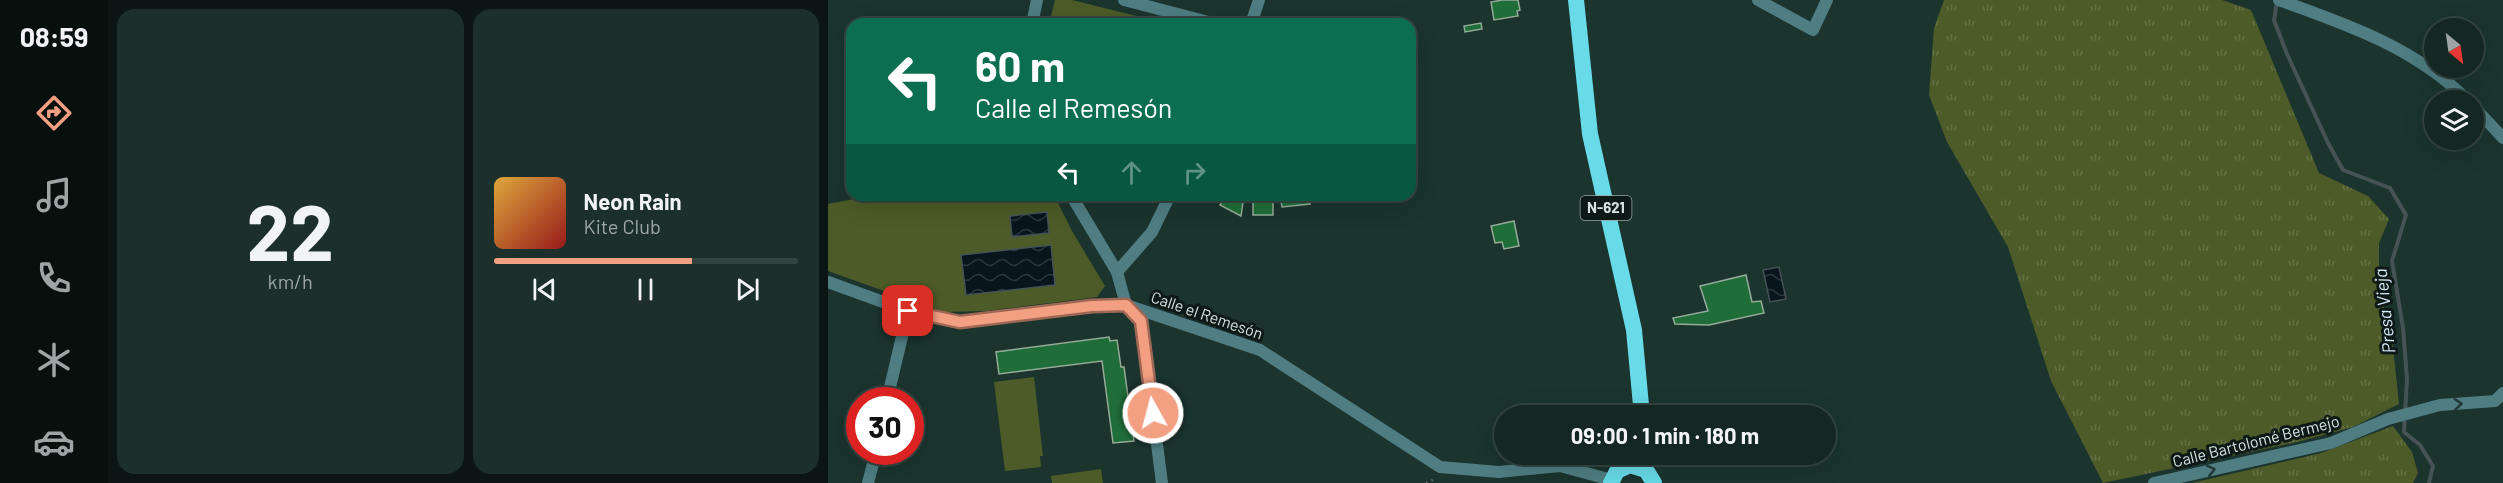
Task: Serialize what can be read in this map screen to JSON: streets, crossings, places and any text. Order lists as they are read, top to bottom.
{
  "streets": {
    "highway": ["N-621"],
    "street": ["Calle el Remesón", "Calle Bartolomé Bermejo"]
  },
  "one_way": ["Calle Bartolomé Bermejo"],
  "water": ["Presa Vieja"],
  "north": "bottom right",
  "page": {
    "tabs": "08:59",
    "tile": ["22", "km/h"],
    "turn": ["60 m", "Calle el Remesón"],
    "song": ["Neon Rain", "Kite Club"],
    "limit": "30",
    "trip": "09:00 · 1 min · 180 m"
  }
}
